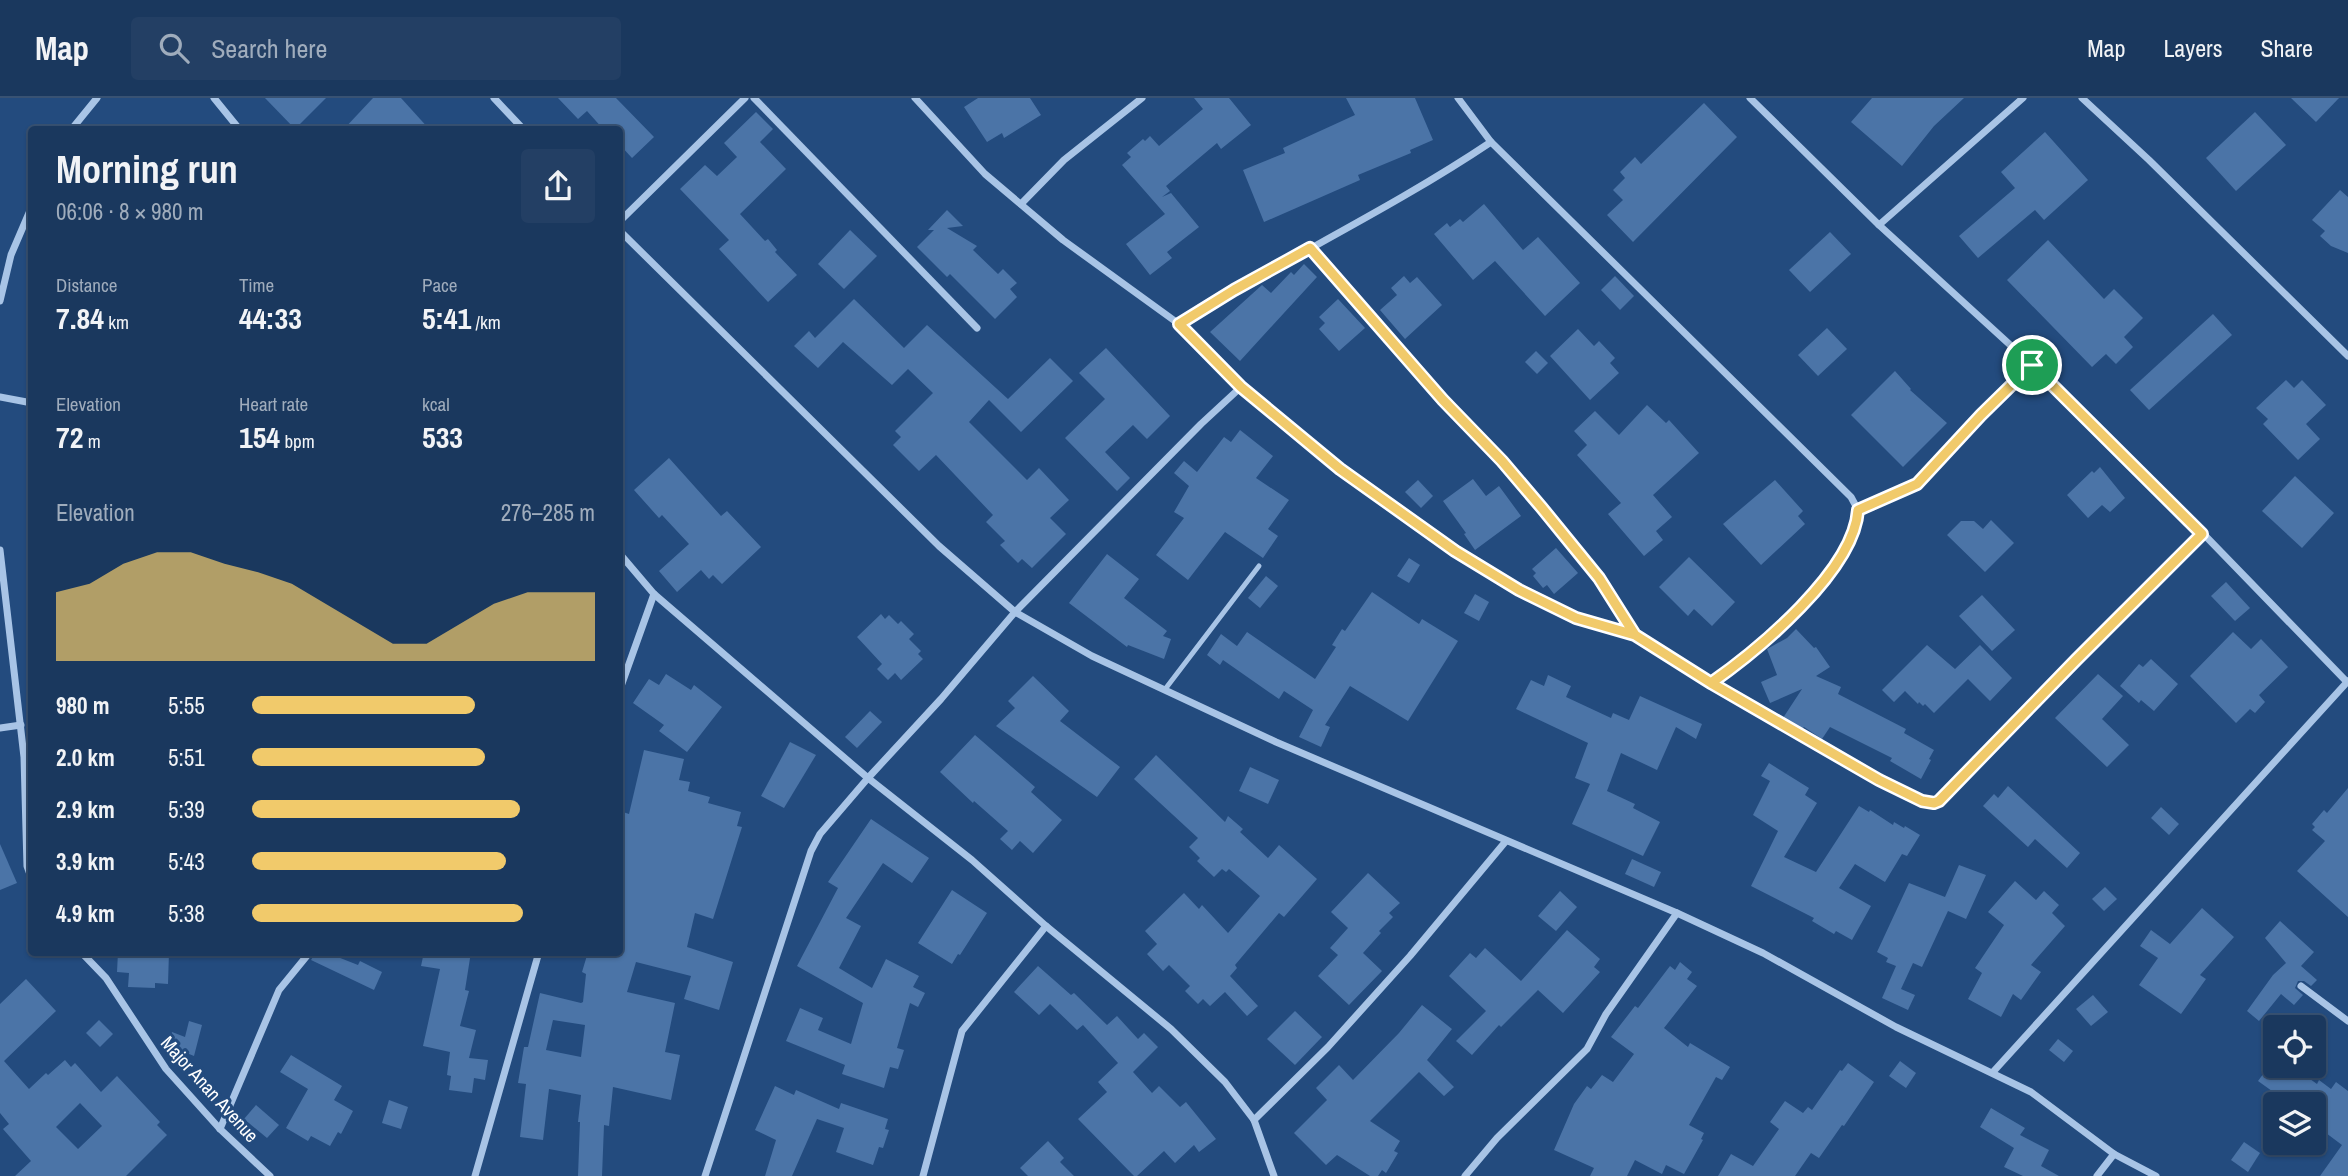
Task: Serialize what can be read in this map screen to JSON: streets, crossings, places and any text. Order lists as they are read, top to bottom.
{
  "streets": {
    "street": ["Major Anan Avenue"]
  },
  "page": {
    "header": "Map",
    "search": "Search here",
    "nav": ["Map", "Layers", "Share"],
    "heading": ["Morning run", "06:06 · 8 × 980 m"],
    "stats": [
      ["Distance", "7.84 km"],
      ["Time", "44:33"],
      ["Pace", "5:41 /km"],
      ["Elevation", "72 m"],
      ["Heart rate", "154 bpm"],
      ["kcal", "533"]
    ],
    "chart": ["Elevation", "276–285 m"],
    "list": [
      {
        "name": "980 m",
        "note": "5:55"
      },
      {
        "name": "2.0 km",
        "note": "5:51"
      },
      {
        "name": "2.9 km",
        "note": "5:39"
      },
      {
        "name": "3.9 km",
        "note": "5:43"
      },
      {
        "name": "4.9 km",
        "note": "5:38"
      }
    ]
  }
}
